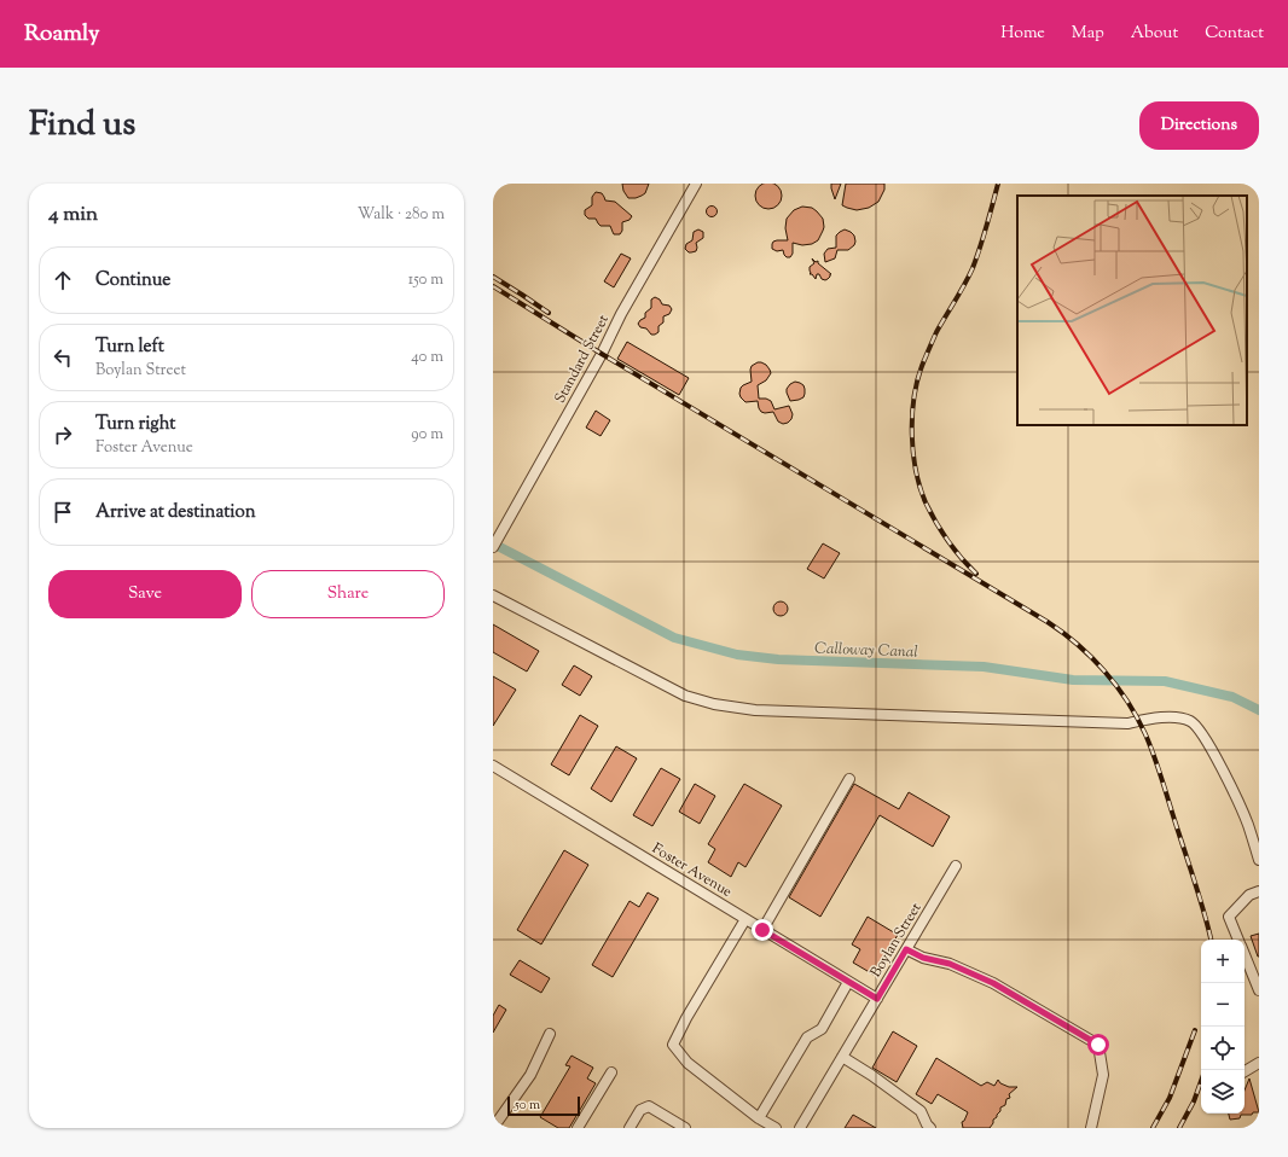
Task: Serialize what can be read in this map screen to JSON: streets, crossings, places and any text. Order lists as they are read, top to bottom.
{
  "streets": {
    "street": ["Standard Street", "Foster Avenue", "Boylan Street"]
  },
  "crossings": [
    ["Foster Avenue", "Boylan Street"]
  ],
  "water": ["Calloway Canal"],
  "scale_bar": "50 m",
  "page": {
    "header": "Roamly",
    "nav": [
      "Home",
      "Map",
      "About",
      "Contact"
    ],
    "title": "Find us",
    "buttons": [
      "Directions",
      ["Save", "Share"]
    ],
    "heading": ["4 min", "Walk · 280 m"],
    "list": [
      ["Continue", "150 m"],
      ["Turn left", "Boylan Street", "40 m"],
      ["Turn right", "Foster Avenue", "90 m"],
      "Arrive at destination"
    ],
    "map_buttons": ["+", "−"],
    "scale": "50 m"
  }
}
